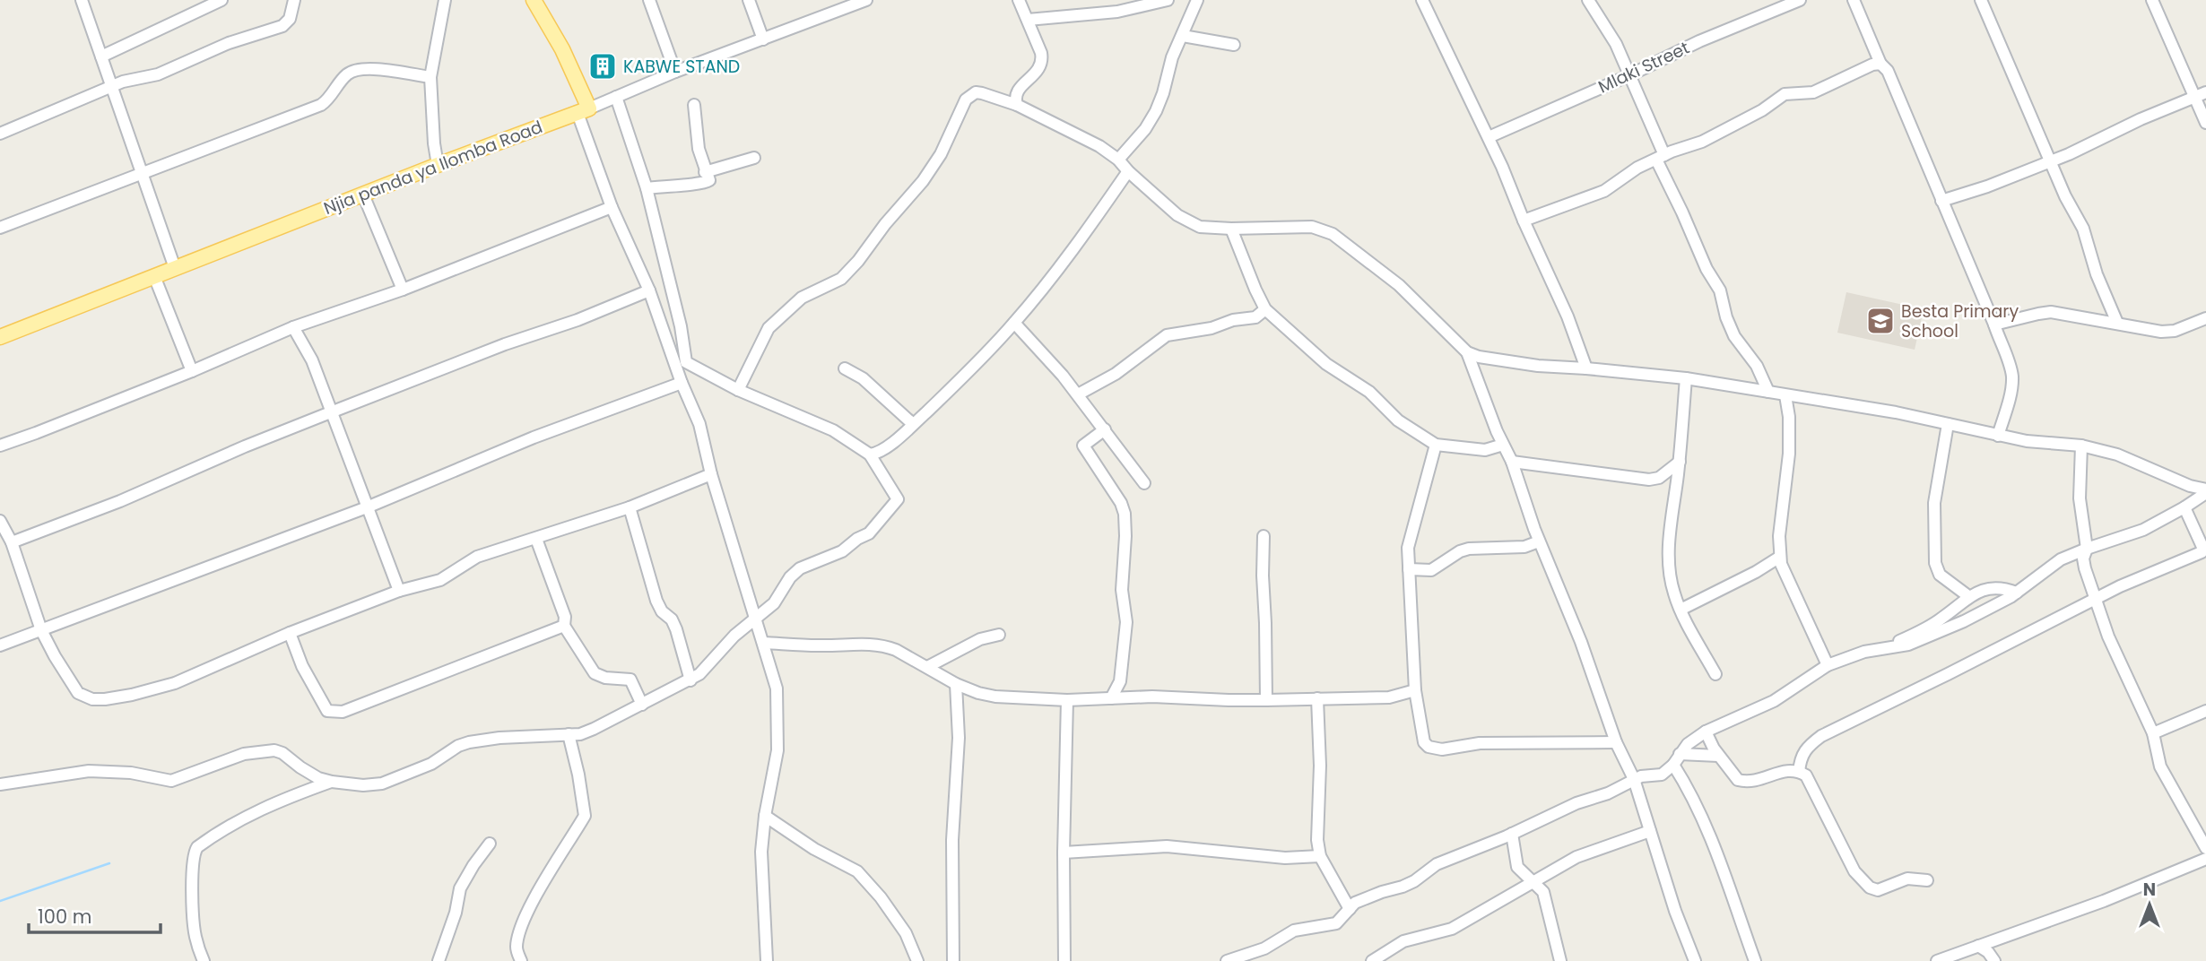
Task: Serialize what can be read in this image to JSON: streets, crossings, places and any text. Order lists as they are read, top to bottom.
{
  "streets": {
    "main road": ["Njia panda ya Ilomba Road"],
    "street": ["Mlaki Street"]
  },
  "places": {
    "building": ["KABWE STAND"],
    "school or university": ["Besta Primary School"]
  },
  "scale_bar": "100 m",
  "north": "top"
}
